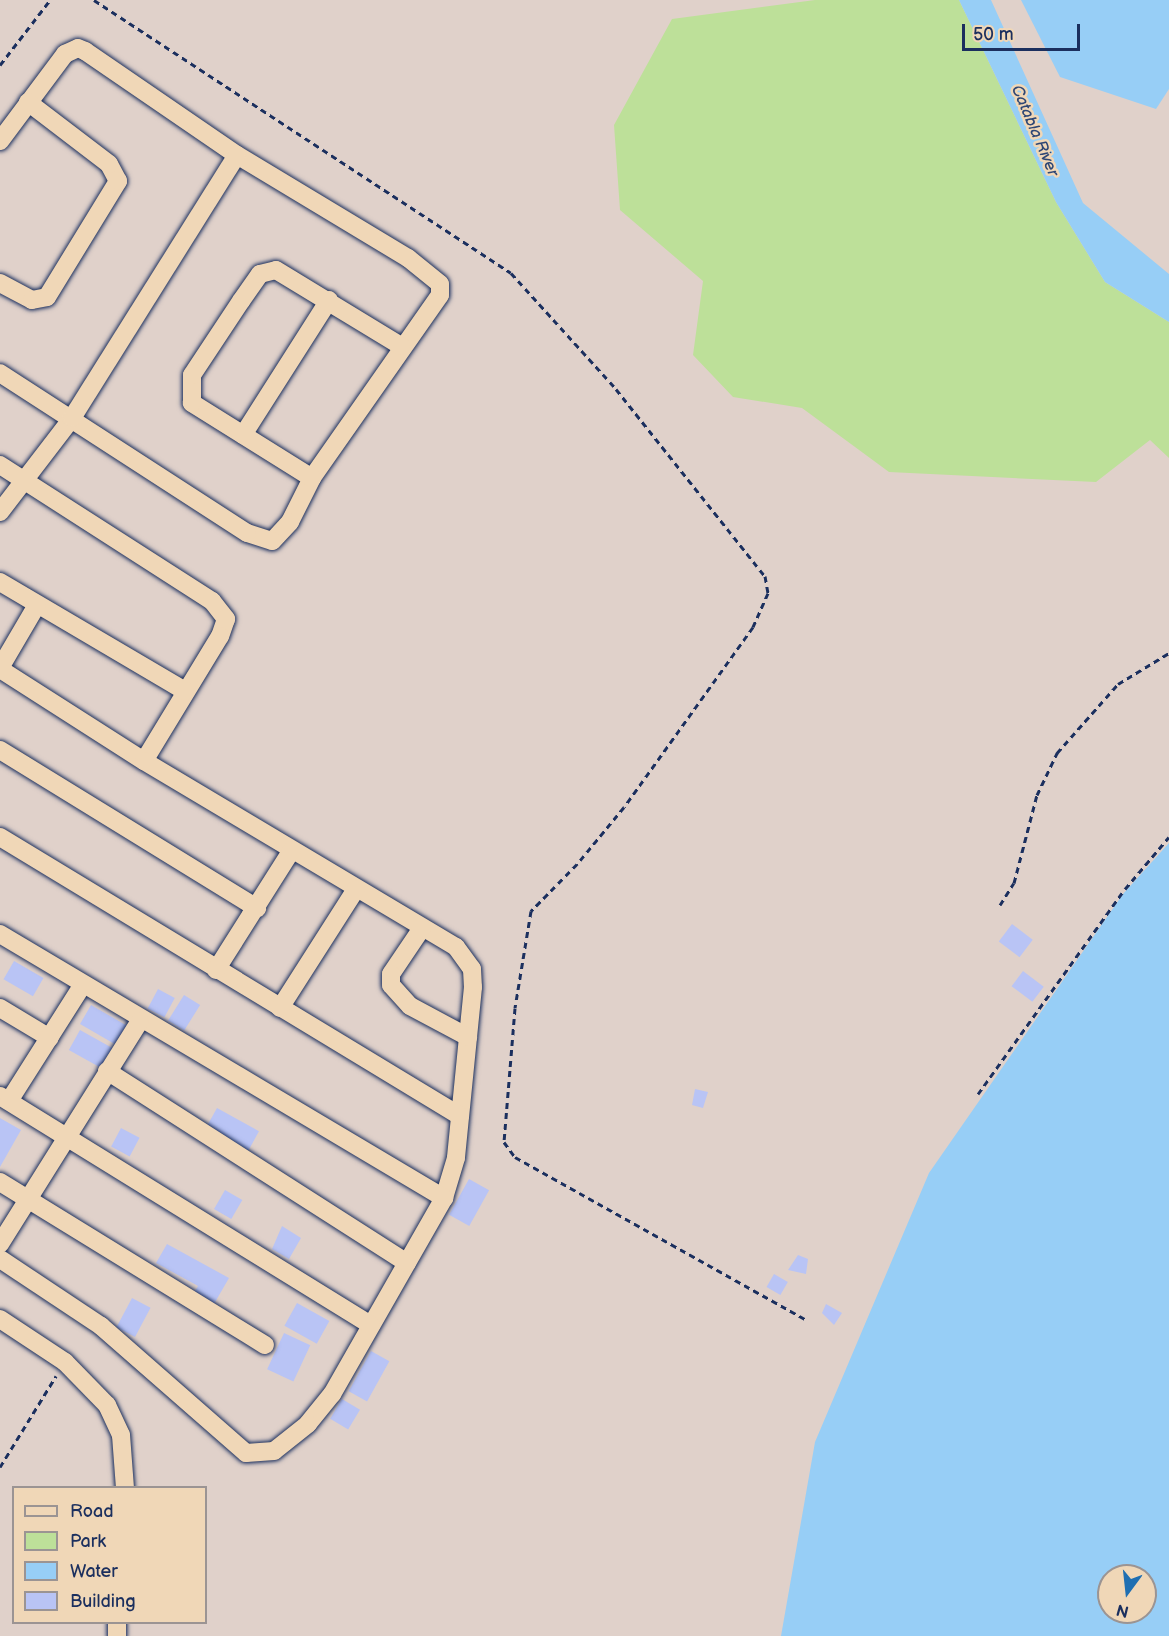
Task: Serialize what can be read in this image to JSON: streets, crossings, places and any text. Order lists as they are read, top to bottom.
{
  "water": ["Catabla River"],
  "legend": [
    "Road",
    "Park",
    "Water",
    "Building"
  ],
  "scale_bar": "50 m",
  "north": "bottom"
}
